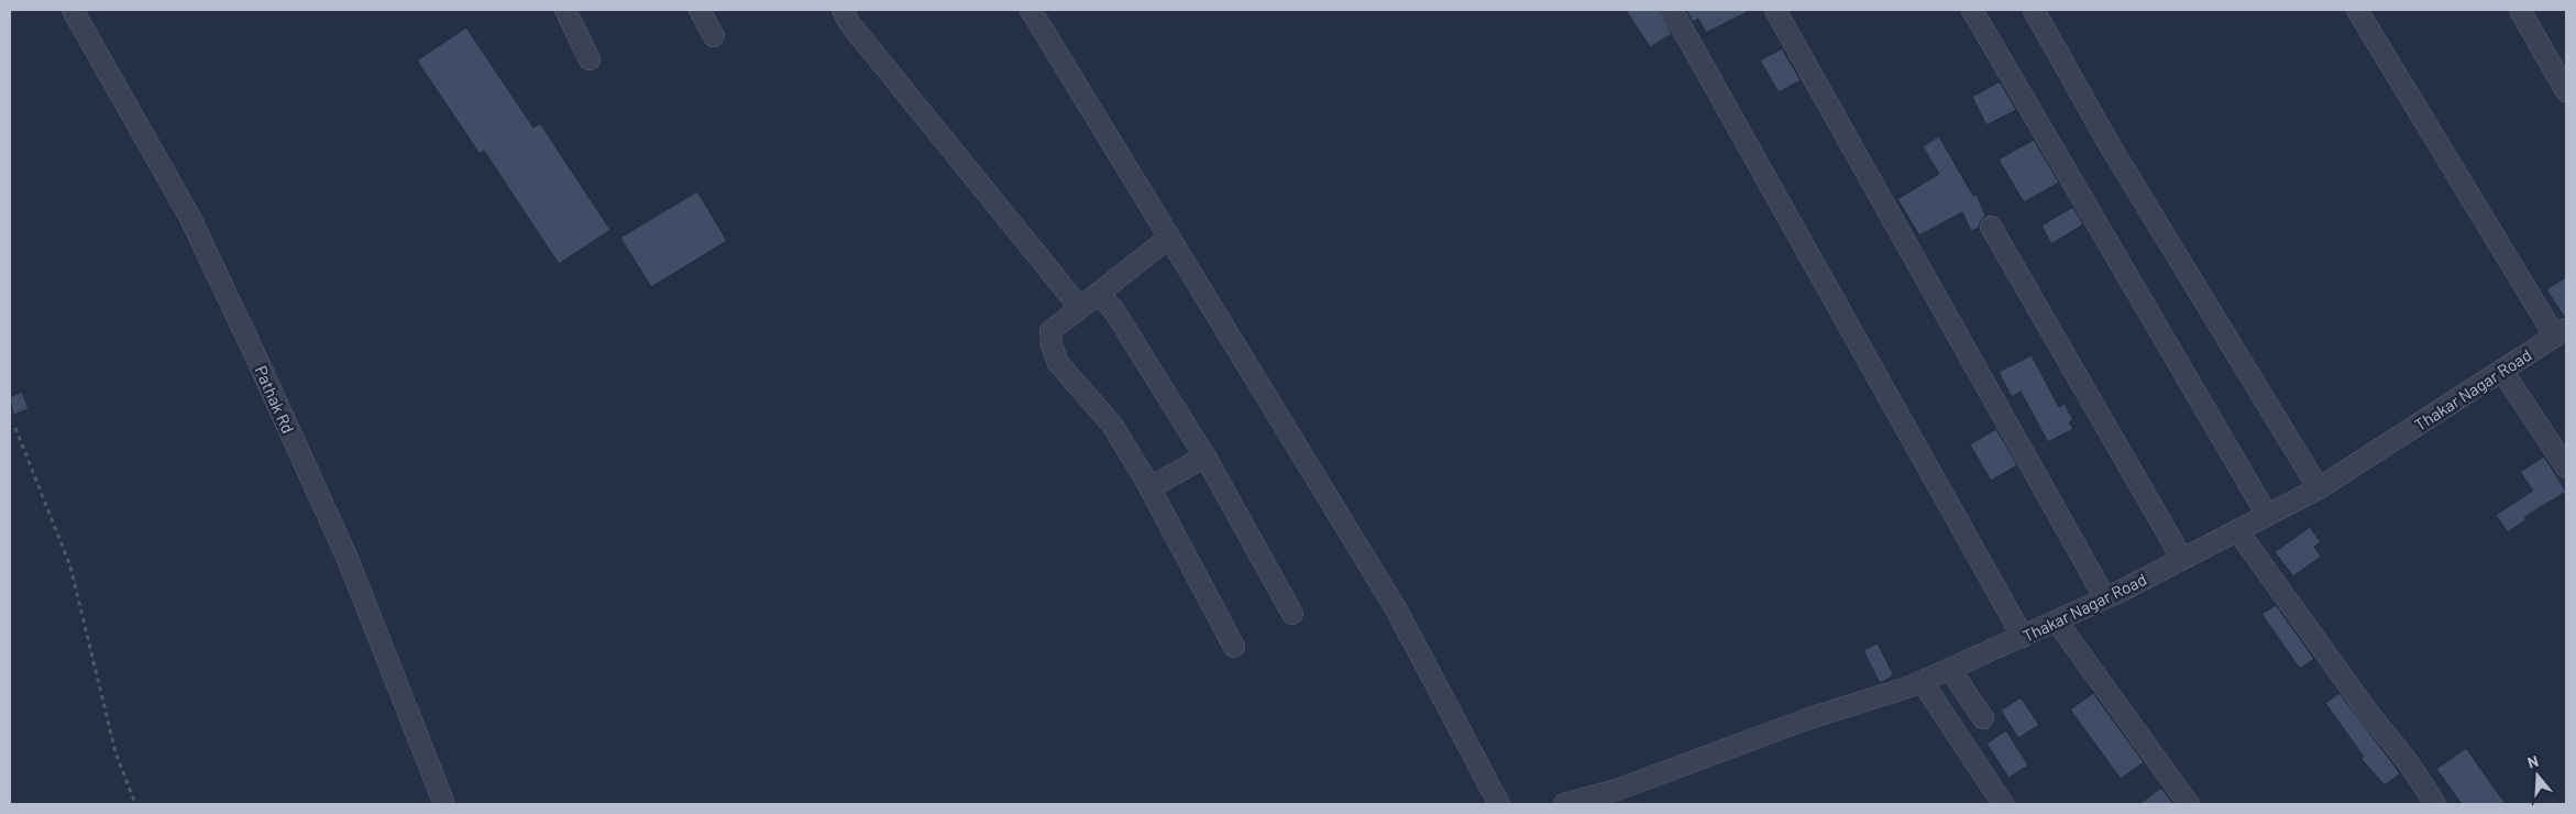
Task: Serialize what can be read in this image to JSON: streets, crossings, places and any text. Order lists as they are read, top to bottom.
{
  "streets": {
    "street": ["Thakar Nagar Road", "Pathak Rd"]
  },
  "north": "top"
}
